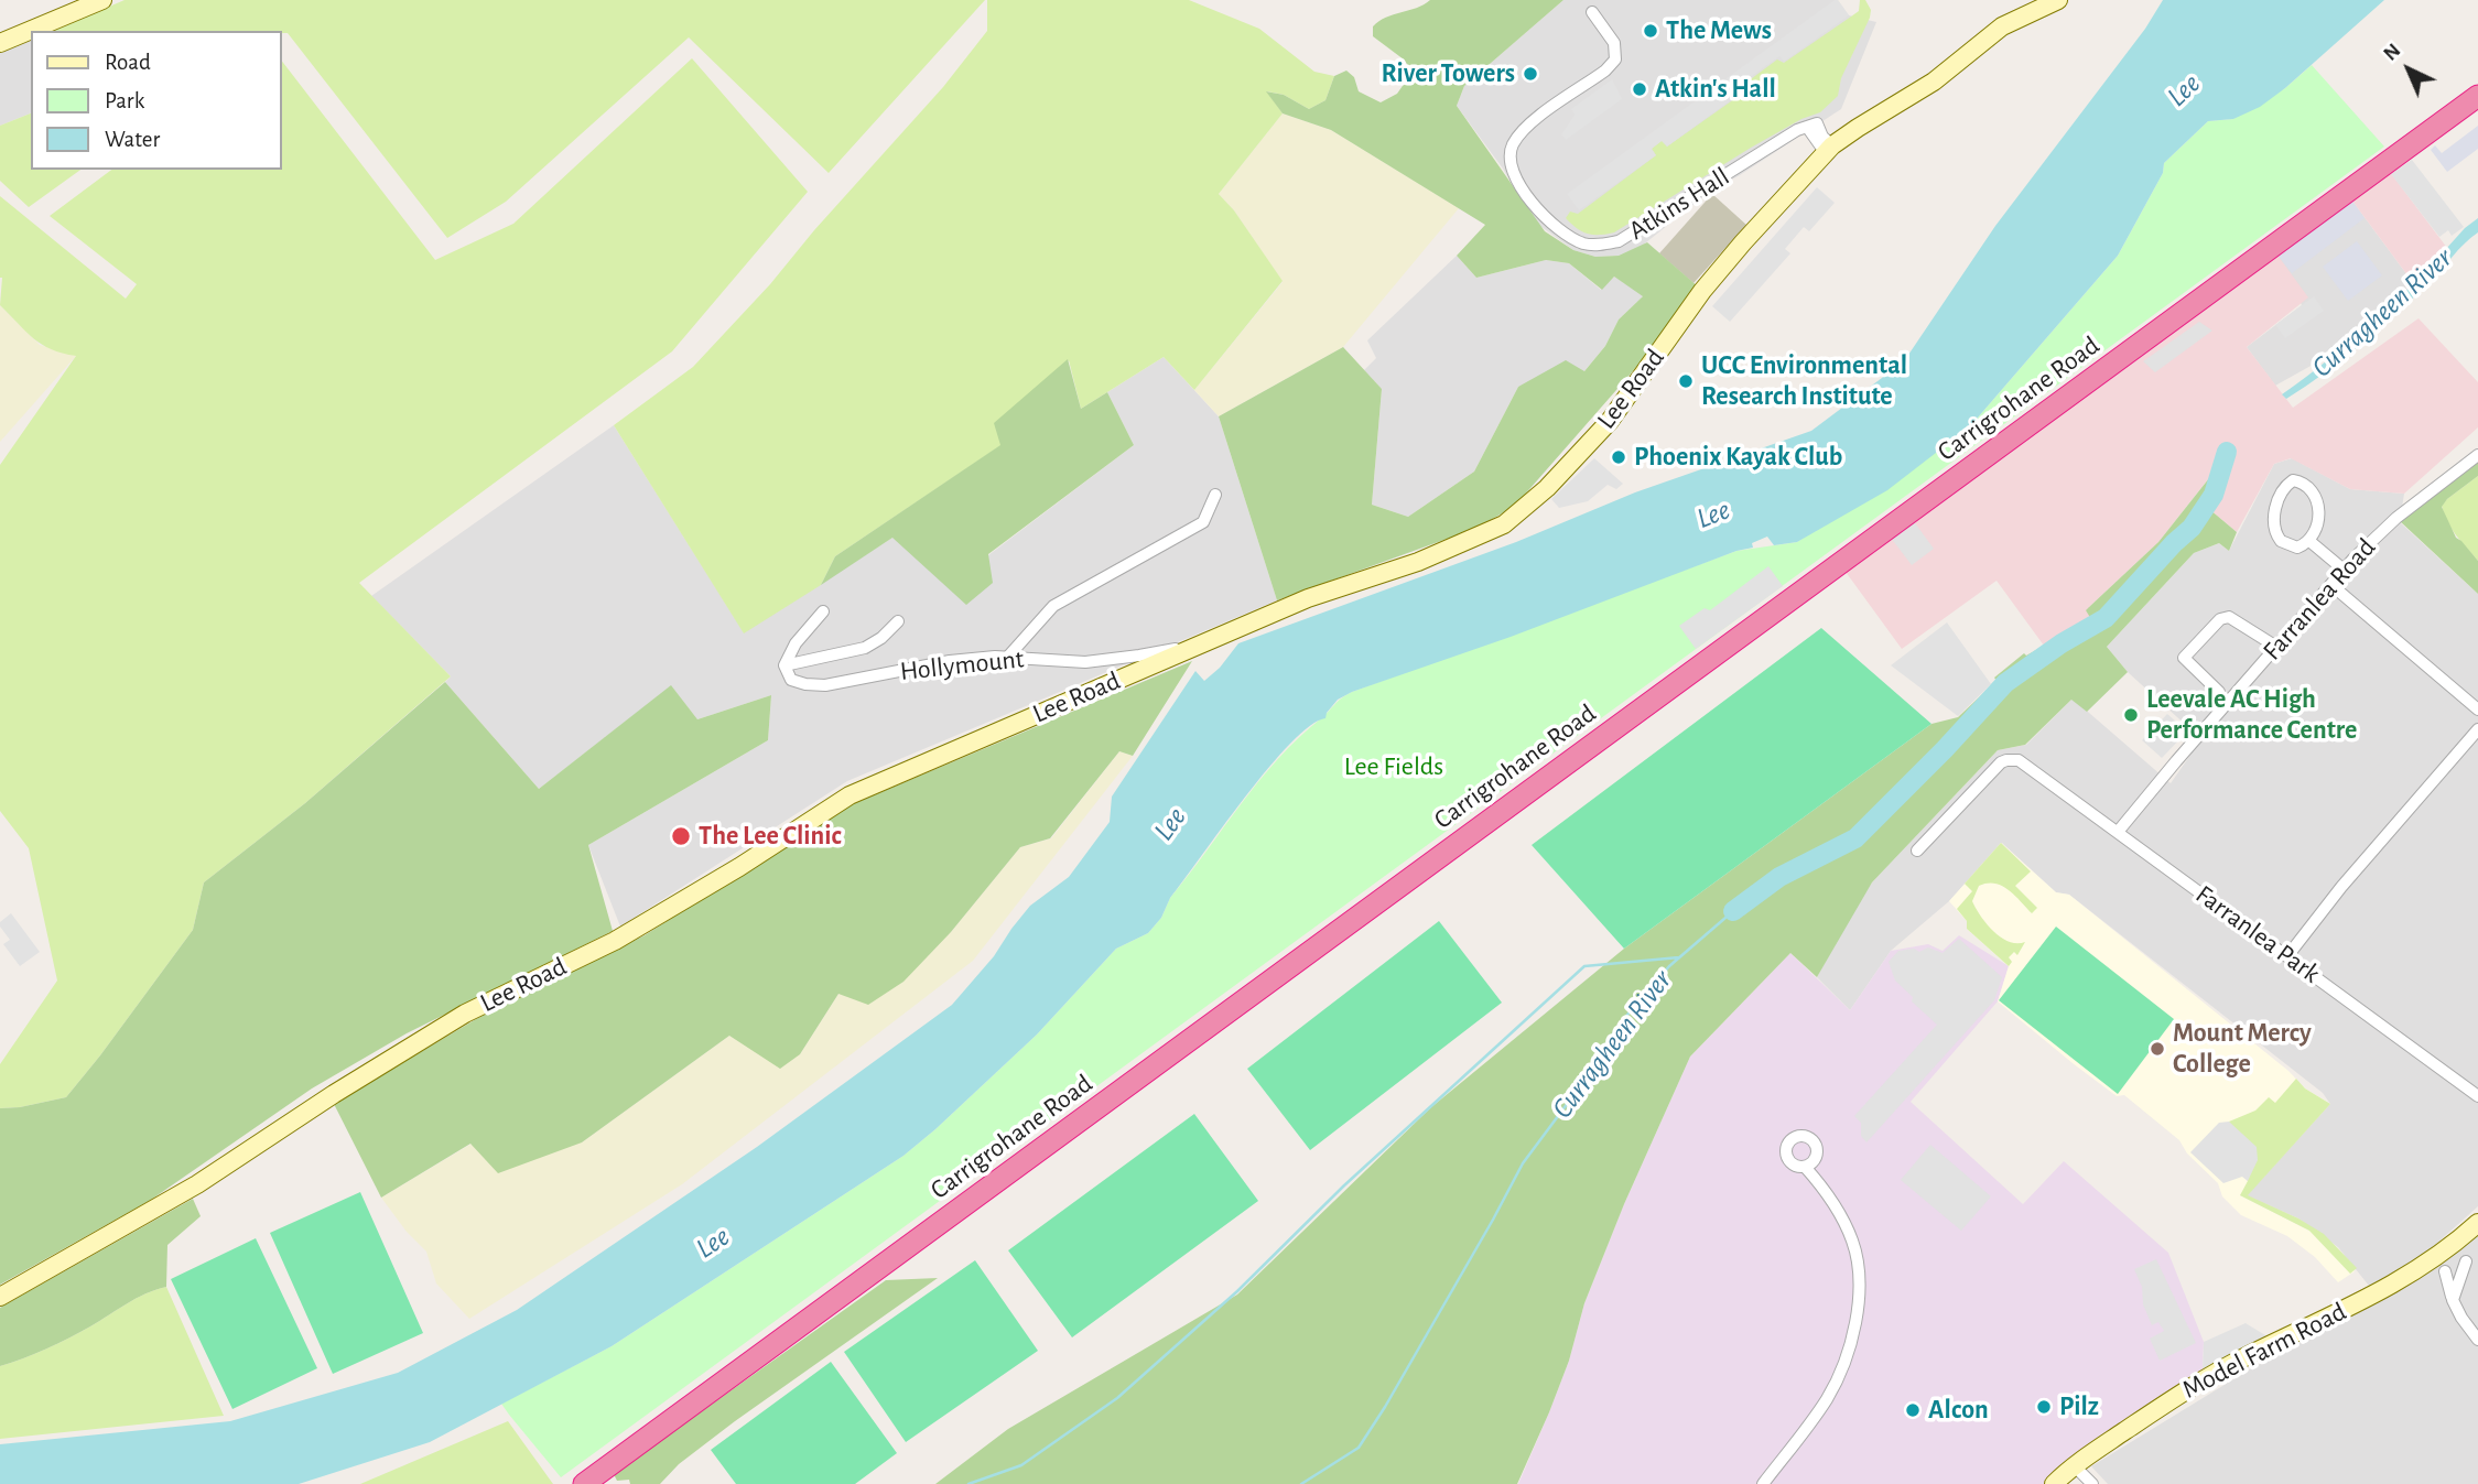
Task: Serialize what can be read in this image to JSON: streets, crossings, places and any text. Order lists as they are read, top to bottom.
{
  "streets": {
    "highway": ["Carrigrohane Road"],
    "street": [
      "Atkins Hall",
      "Lee Road",
      "Farranlea Road",
      "Hollymount",
      "Farranlea Park",
      "Model Farm Road"
    ]
  },
  "crossings": [
    ["Atkins Hall", "Lee Road"],
    ["Lee Road", "Hollymount"],
    ["Farranlea Road", "Farranlea Park"]
  ],
  "water": ["Lee", "Curragheen River"],
  "parks": ["Lee Fields"],
  "places": [
    "The Mews",
    "River Towers",
    "Atkin's Hall",
    "UCC Environmental Research Institute",
    "Phoenix Kayak Club",
    "Leevale AC High Performance Centre",
    "The Lee Clinic",
    "Mount Mercy College",
    "Pilz",
    "Alcon"
  ],
  "legend": ["Road", "Park", "Water"],
  "north": "top left"
}
